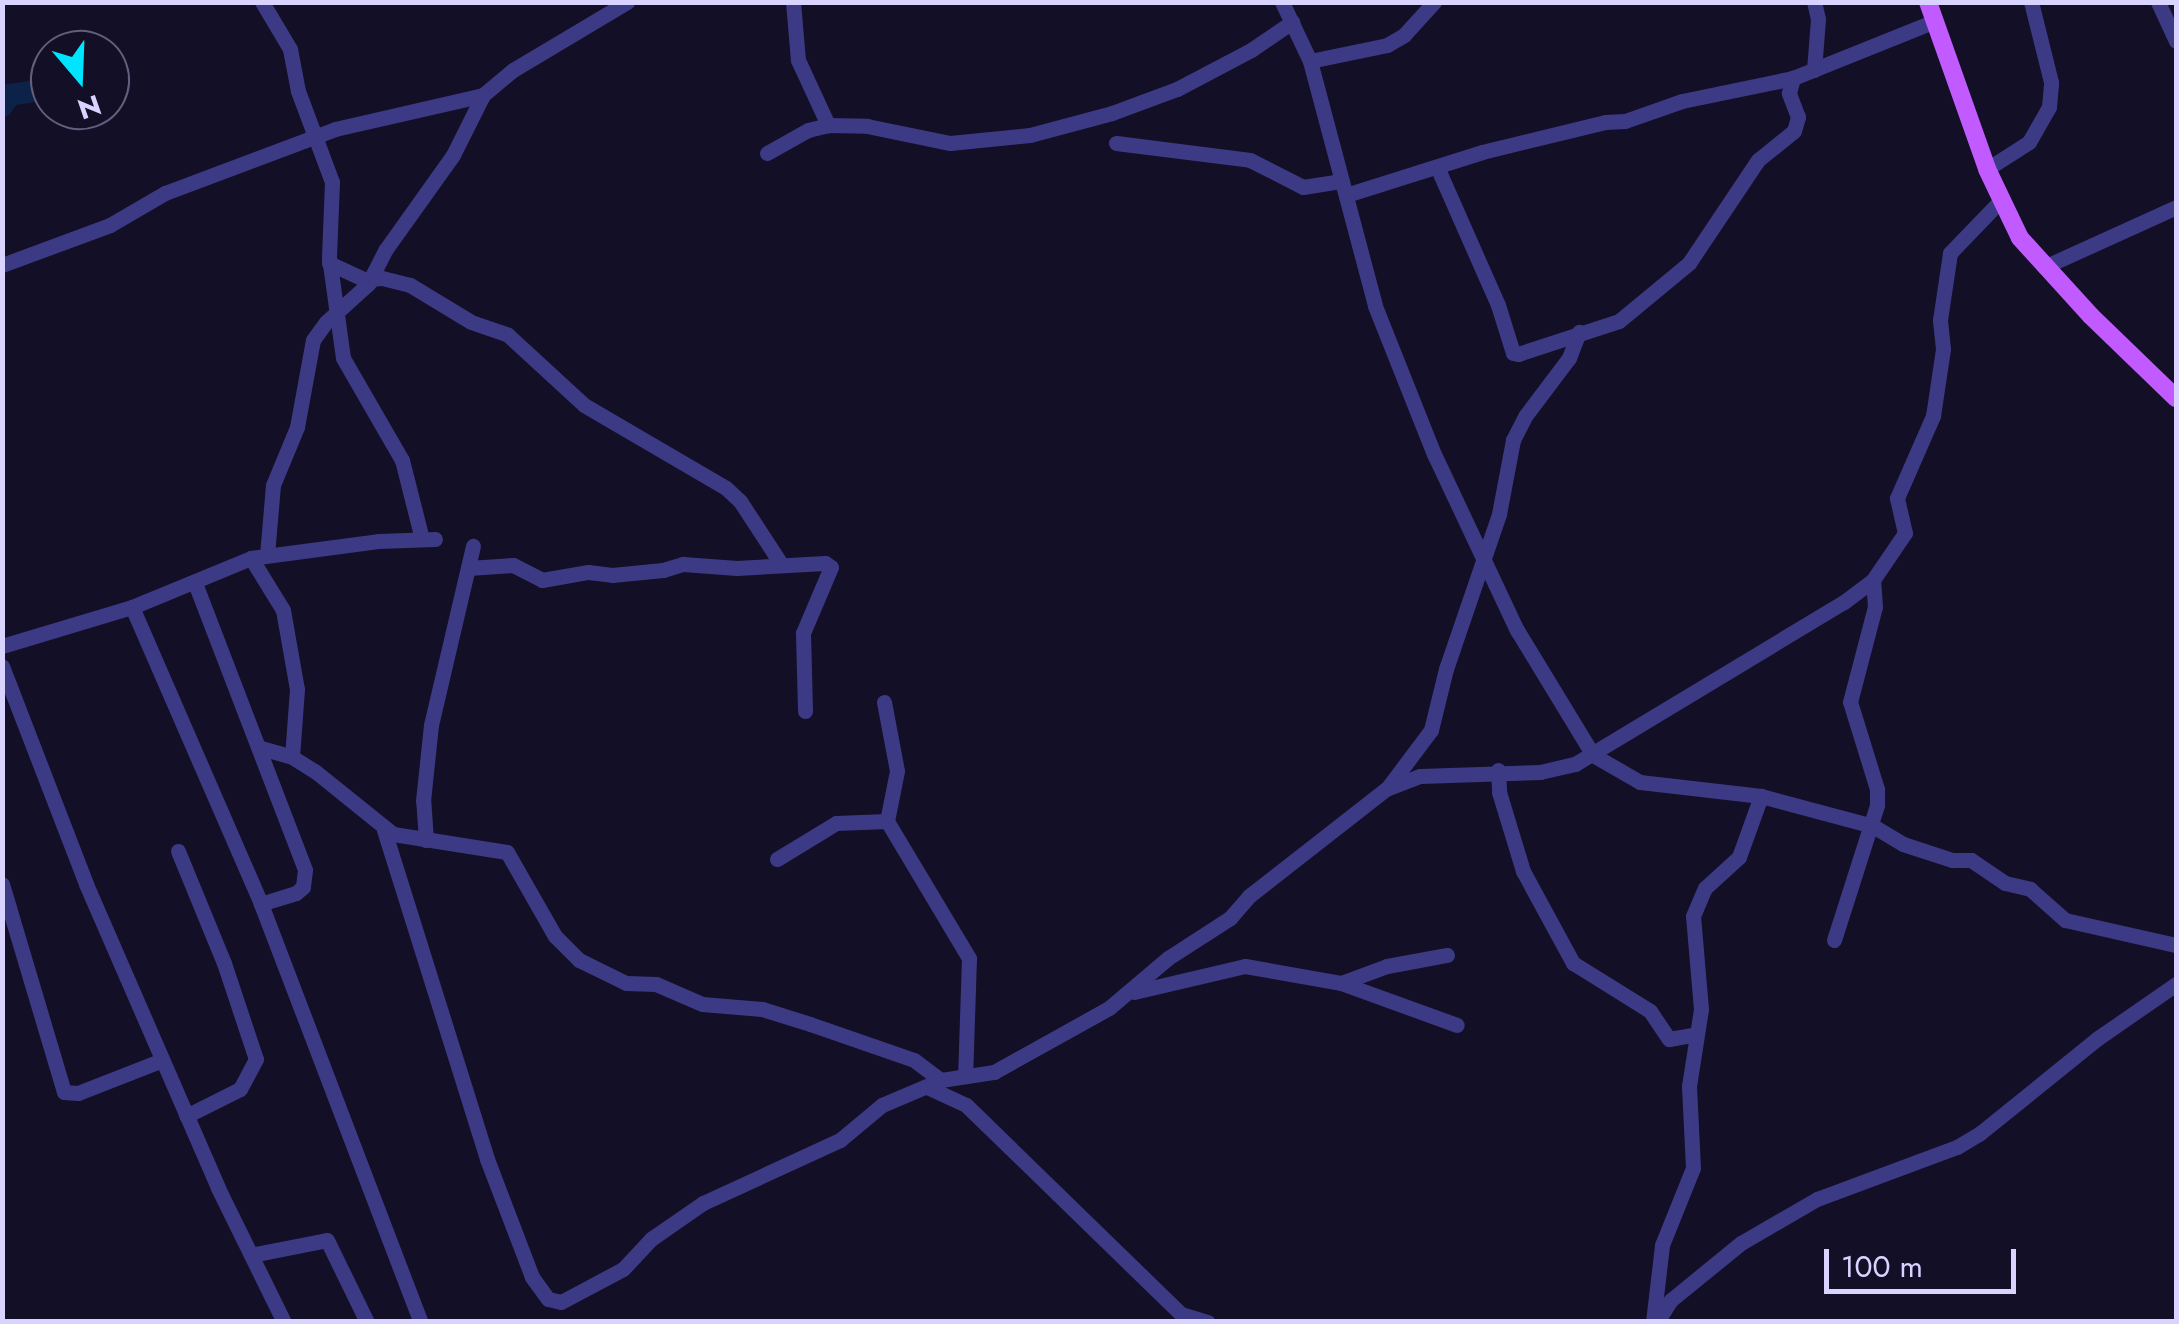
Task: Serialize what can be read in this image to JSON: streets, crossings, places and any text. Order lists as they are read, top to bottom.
{
  "scale_bar": "100 m",
  "north": "bottom"
}
